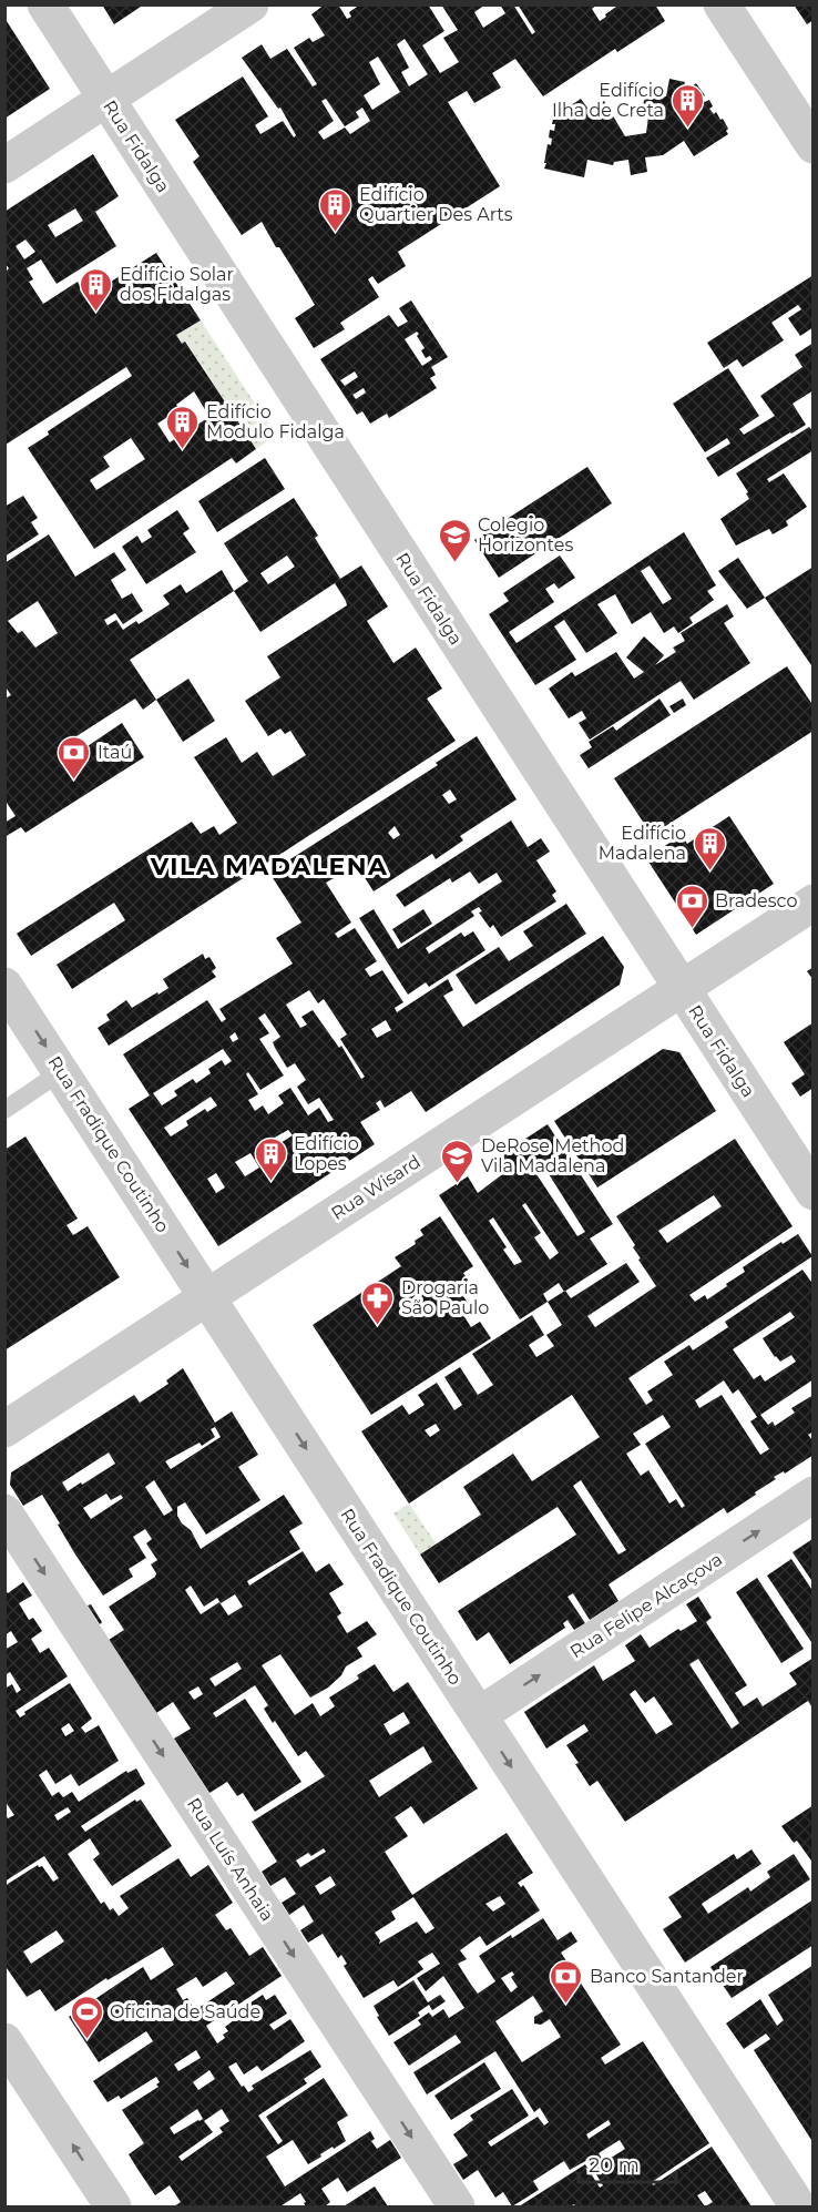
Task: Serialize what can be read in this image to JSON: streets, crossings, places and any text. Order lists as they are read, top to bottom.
{
  "streets": {
    "street": [
      "Rua Fidalga",
      "Rua Fradique Coutinho",
      "Rua Wisard",
      "Rua Felipe Alcaçova",
      "Rua Luís Anhaia"
    ]
  },
  "crossings": [
    ["Rua Fidalga", "Rua Wisard"],
    ["Rua Fradique Coutinho", "Rua Wisard"],
    ["Rua Fradique Coutinho", "Rua Felipe Alcaçova"]
  ],
  "one_way": ["Rua Fradique Coutinho", "Rua Felipe Alcaçova", "Rua Luís Anhaia"],
  "districts": ["VILA MADALENA"],
  "places": {
    "building": [
      "Edifício Ilha de Creta",
      "Edifício Quartier Des Arts",
      "Edifício Solar dos Fidalgas",
      "Edifício Modulo Fidalga",
      "Edifício Madalena",
      "Edifício Lopes"
    ],
    "school or university": ["Colegio Horizontes", "DeRose Method Vila Madalena"],
    "bank": ["Itaú", "Bradesco", "Banco Santander"],
    "pharmacy": ["Drogaria São Paulo"],
    "sports": ["Oficina de Saúde"]
  },
  "scale_bar": "20 m"
}
